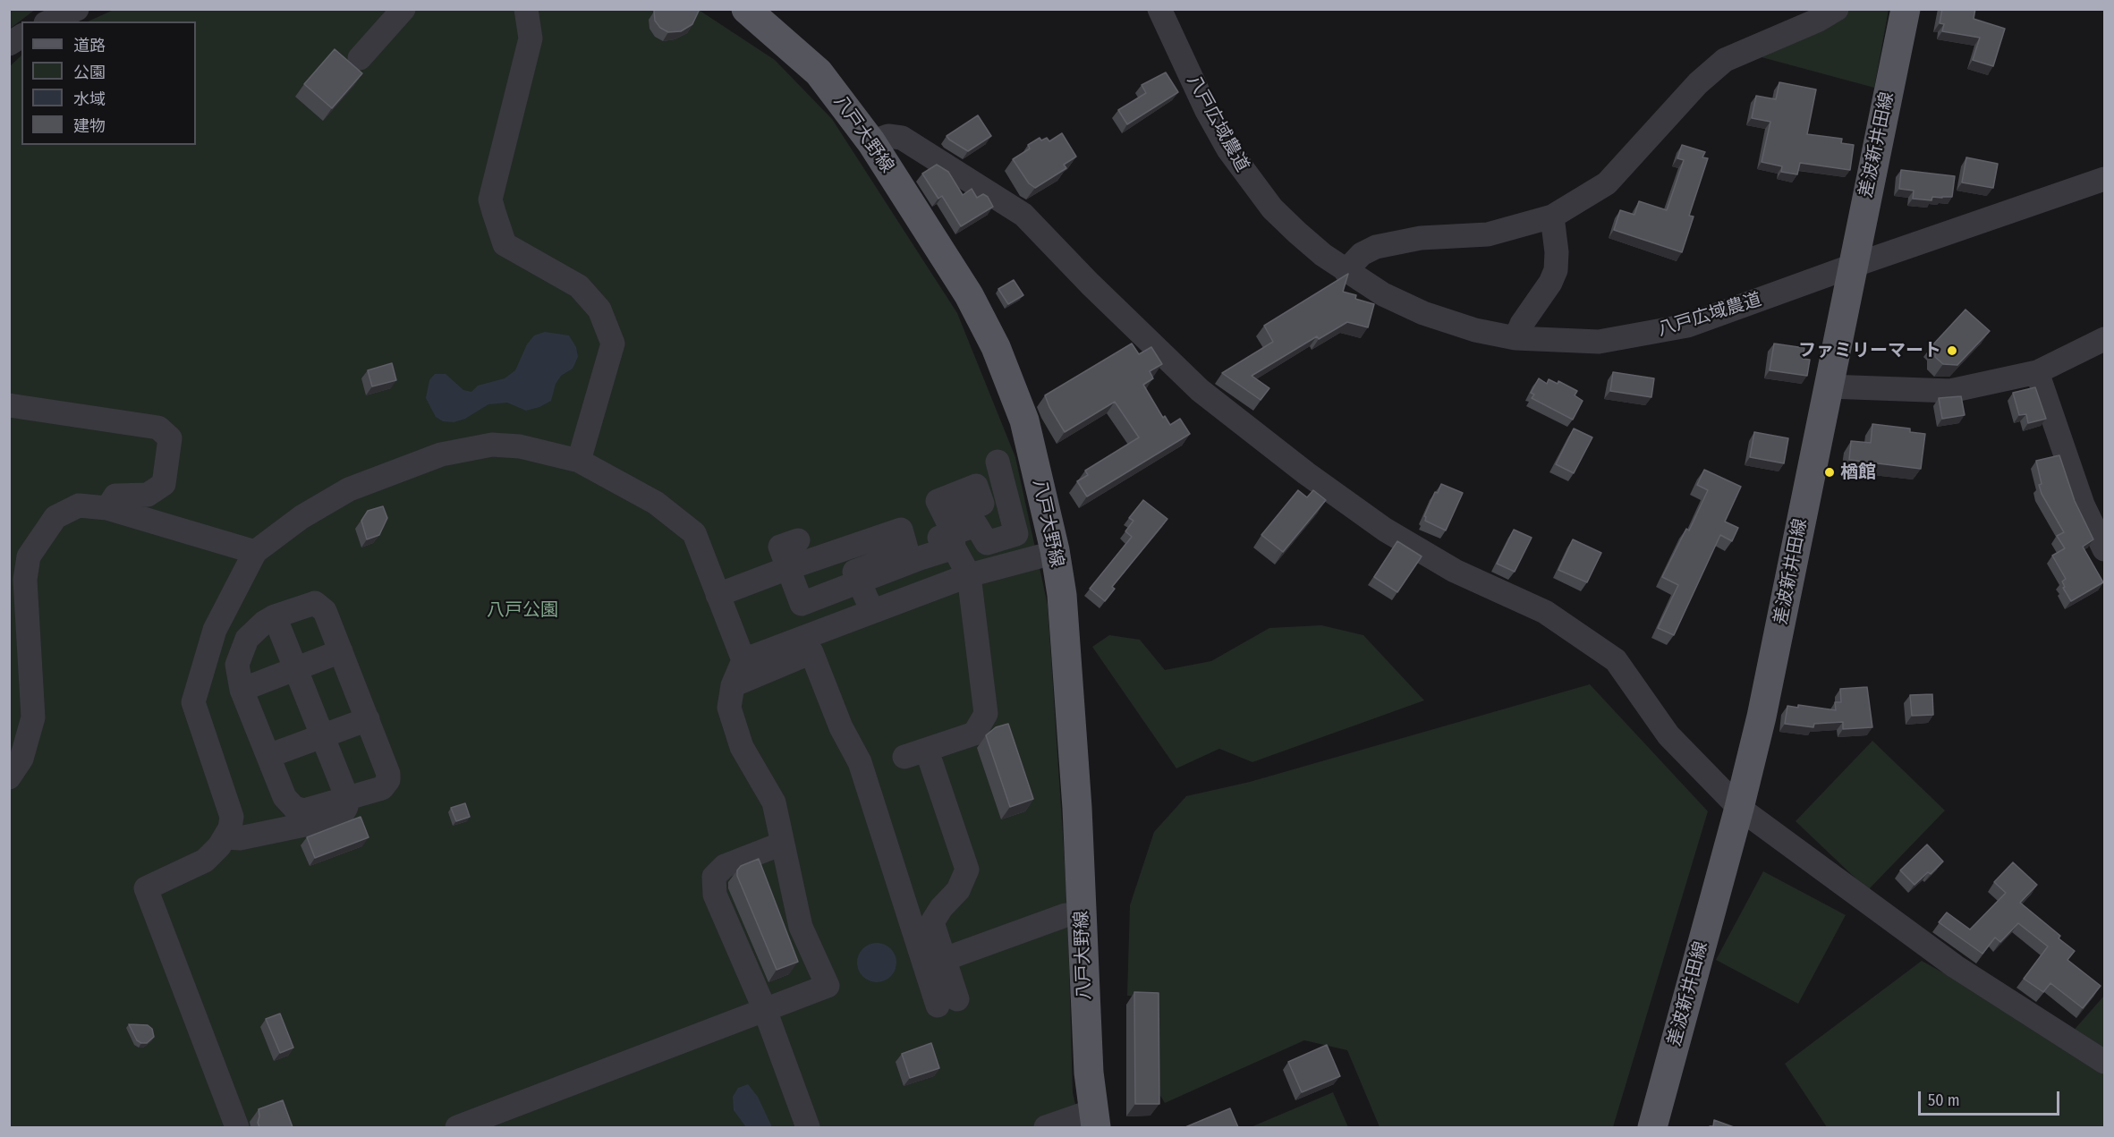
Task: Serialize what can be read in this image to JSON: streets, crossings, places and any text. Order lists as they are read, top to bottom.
{
  "streets": {
    "main road": ["八戸大野線", "差波新井田線"],
    "street": ["八戸広域農道"]
  },
  "crossings": [
    ["八戸広域農道", "差波新井田線"]
  ],
  "parks": ["八戸公園"],
  "places": ["ファミリーマート", "楢館"],
  "legend": [
    "道路",
    "公園",
    "水域",
    "建物"
  ],
  "scale_bar": "50 m"
}
